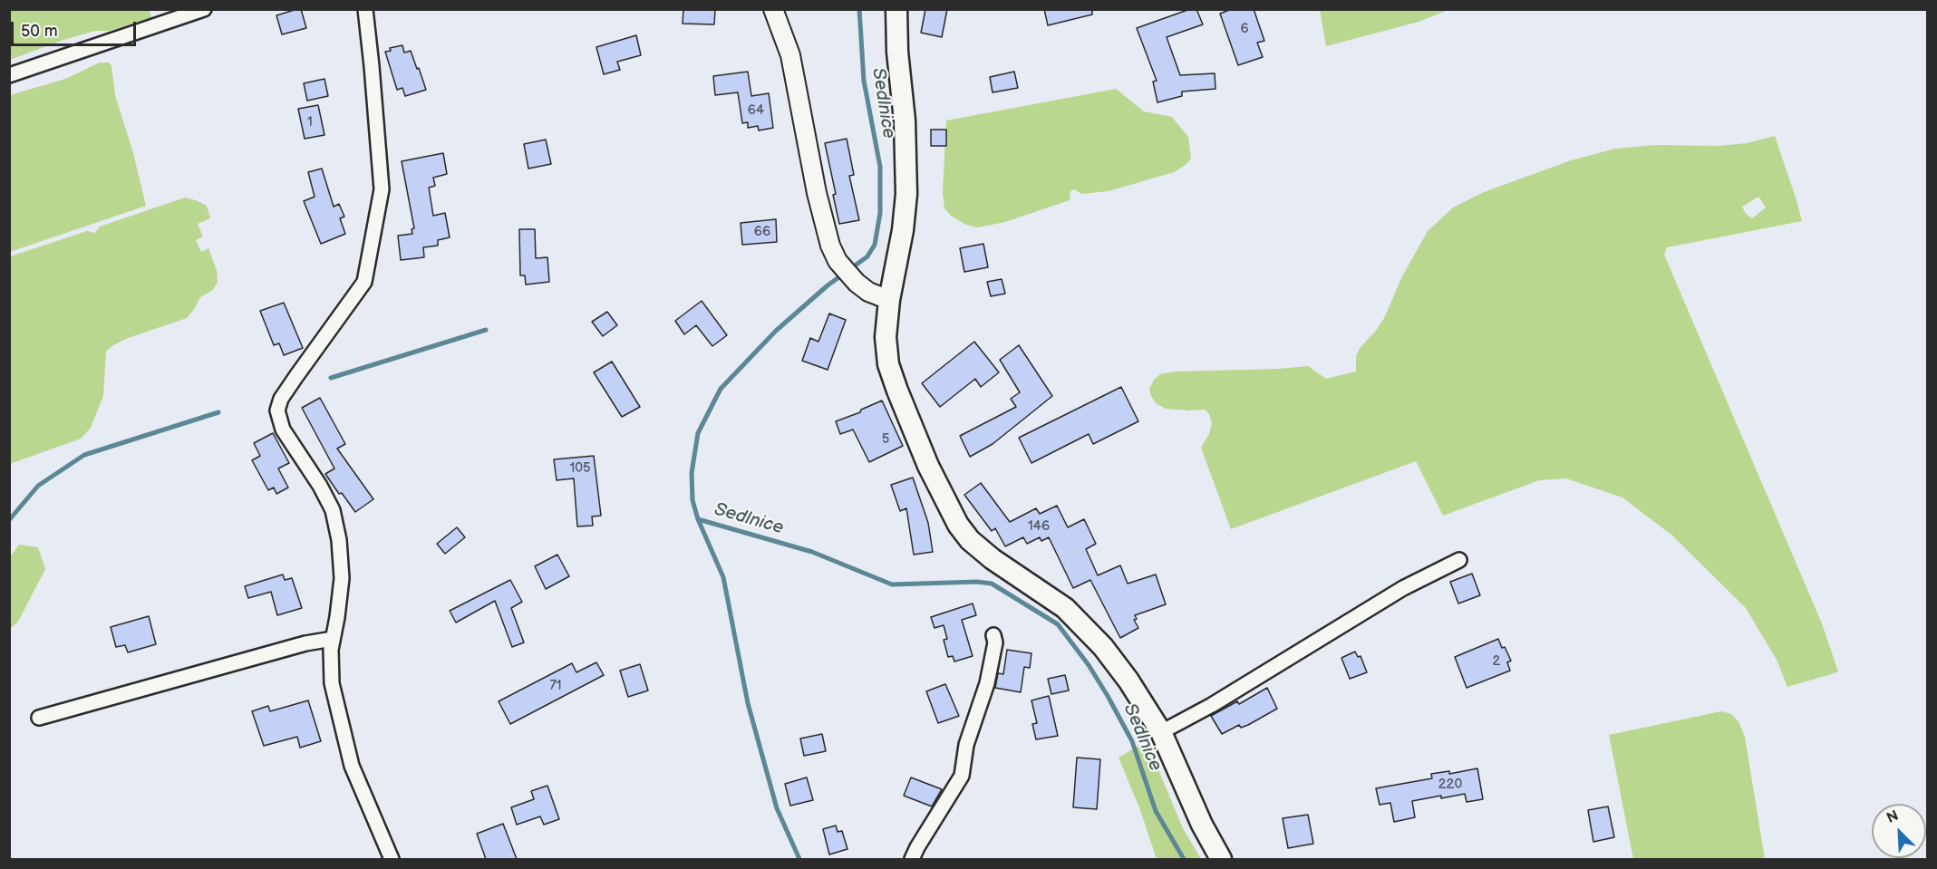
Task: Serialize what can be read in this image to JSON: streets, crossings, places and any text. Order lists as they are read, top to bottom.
{
  "water": ["Sedlnice"],
  "house_numbers": [
    "6",
    "64",
    "1",
    "66",
    "5",
    "105",
    "146",
    "2",
    "71",
    "220"
  ],
  "scale_bar": "50 m",
  "north": "top left"
}
